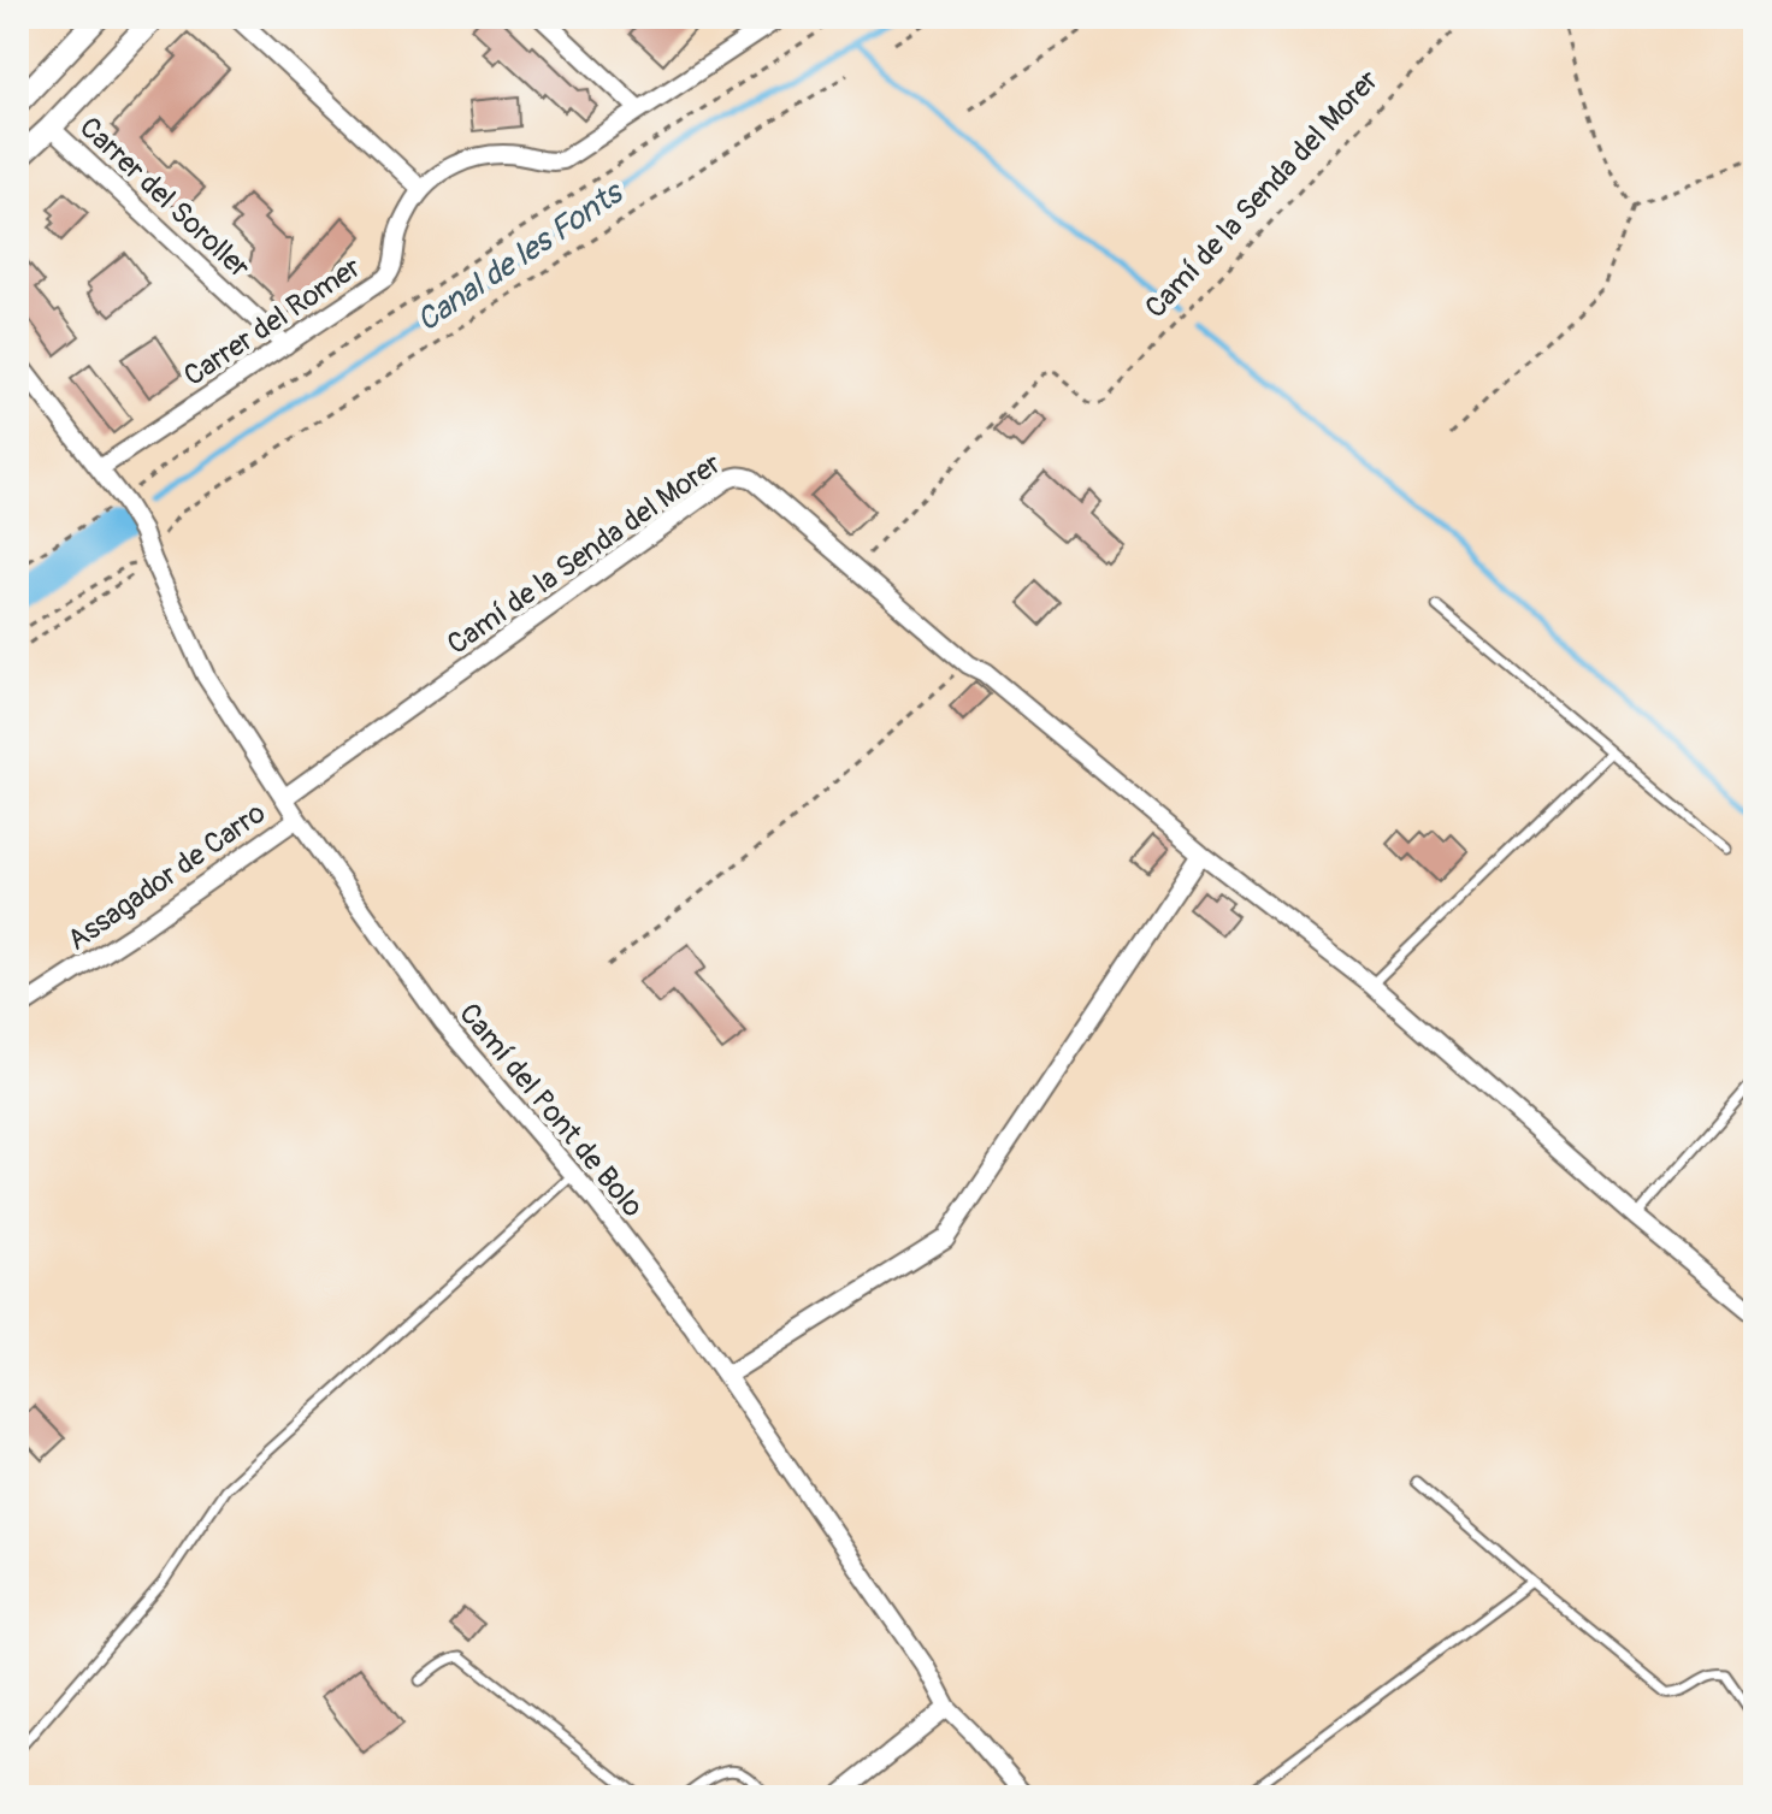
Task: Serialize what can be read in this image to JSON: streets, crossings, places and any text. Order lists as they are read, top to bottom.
{
  "streets": {
    "street": [
      "Camí de la Senda del Morer",
      "Carrer del Soroller",
      "Carrer del Romer",
      "Assagador de Carro",
      "Camí del Pont de Bolo"
    ]
  },
  "crossings": [
    ["Camí de la Senda del Morer", "Camí del Pont de Bolo"],
    ["Carrer del Soroller", "Carrer del Romer"],
    ["Carrer del Romer", "Camí del Pont de Bolo"],
    ["Assagador de Carro", "Camí del Pont de Bolo"]
  ],
  "water": ["Canal de les Fonts"]
}
